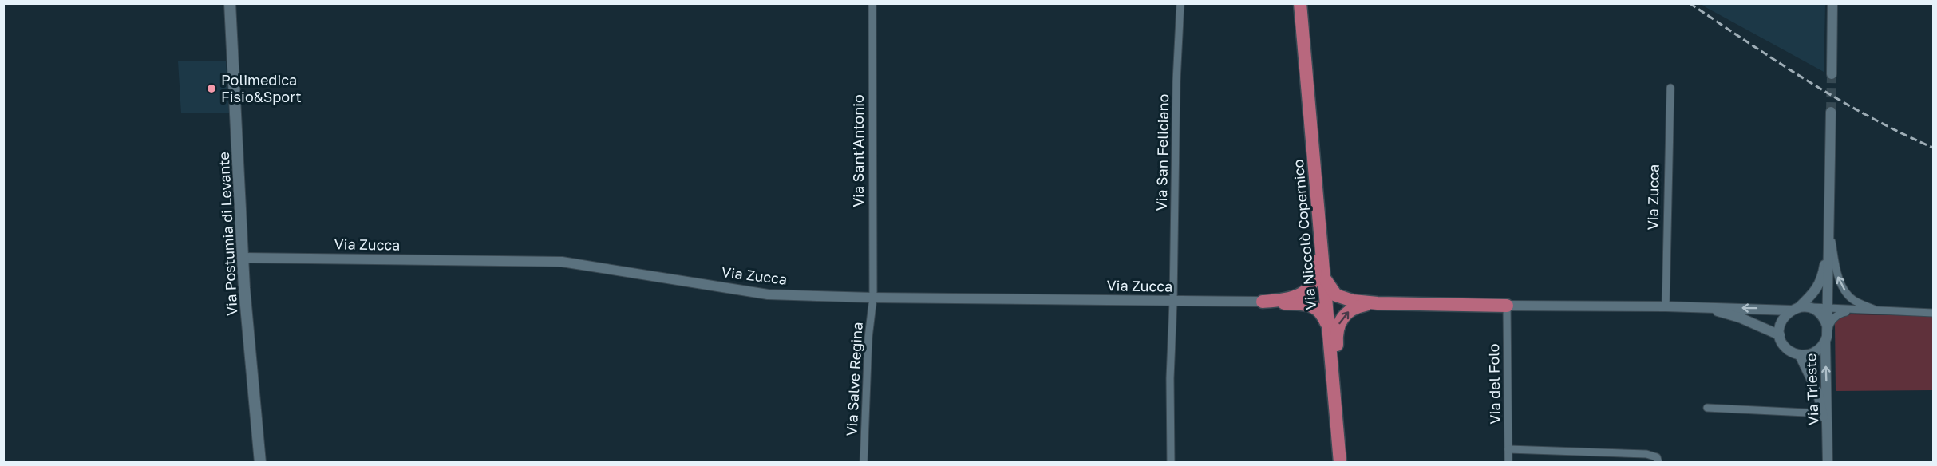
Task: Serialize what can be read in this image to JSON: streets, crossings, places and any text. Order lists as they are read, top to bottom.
{
  "streets": {
    "highway": ["Via Niccolò Copernico"],
    "main road": ["Via Postumia di Levante"],
    "street": [
      "Via Sant'Antonio",
      "Via San Feliciano",
      "Via Zucca",
      "Via Salve Regina",
      "Via del Folo",
      "Via Trieste"
    ]
  },
  "crossings": [
    ["Via Sant'Antonio", "Via Zucca"],
    ["Via Sant'Antonio", "Via Salve Regina"],
    ["Via San Feliciano", "Via Zucca"],
    ["Via Zucca", "Via Postumia di Levante"],
    ["Via Zucca", "Via Salve Regina"]
  ],
  "places": ["Polimedica Fisio&Sport"]
}
